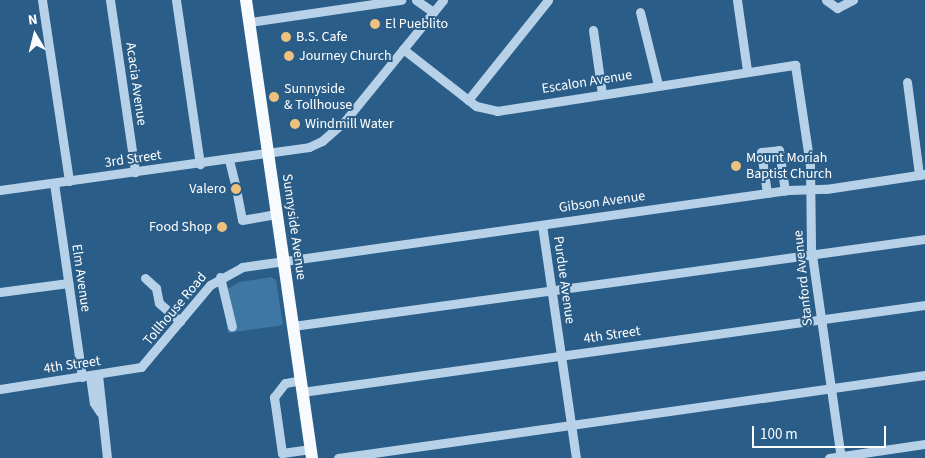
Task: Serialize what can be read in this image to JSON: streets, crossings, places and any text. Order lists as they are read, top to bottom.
{
  "streets": {
    "main road": ["Sunnyside Avenue"],
    "street": [
      "Escalon Avenue",
      "Acacia Avenue",
      "3rd Street",
      "Gibson Avenue",
      "Elm Avenue",
      "Stanford Avenue",
      "Purdue Avenue",
      "Tollhouse Road",
      "4th Street"
    ]
  },
  "crossings": [
    ["Escalon Avenue", "Stanford Avenue"],
    ["Acacia Avenue", "3rd Street"],
    ["3rd Street", "Sunnyside Avenue"],
    ["3rd Street", "Elm Avenue"],
    ["Gibson Avenue", "Sunnyside Avenue"],
    ["Gibson Avenue", "Stanford Avenue"],
    ["Gibson Avenue", "Purdue Avenue"],
    ["Gibson Avenue", "Tollhouse Road"],
    ["Sunnyside Avenue", "Tollhouse Road"],
    ["Sunnyside Avenue", "4th Street"],
    ["Elm Avenue", "4th Street"],
    ["Stanford Avenue", "4th Street"],
    ["Purdue Avenue", "4th Street"],
    ["Tollhouse Road", "4th Street"]
  ],
  "places": [
    "El Pueblito",
    "B.S. Cafe",
    "Journey Church",
    "Sunnyside & Tollhouse",
    "Windmill Water",
    "Mount Moriah Baptist Church",
    "Valero",
    "Food Shop"
  ],
  "scale_bar": "100 m",
  "north": "top"
}
